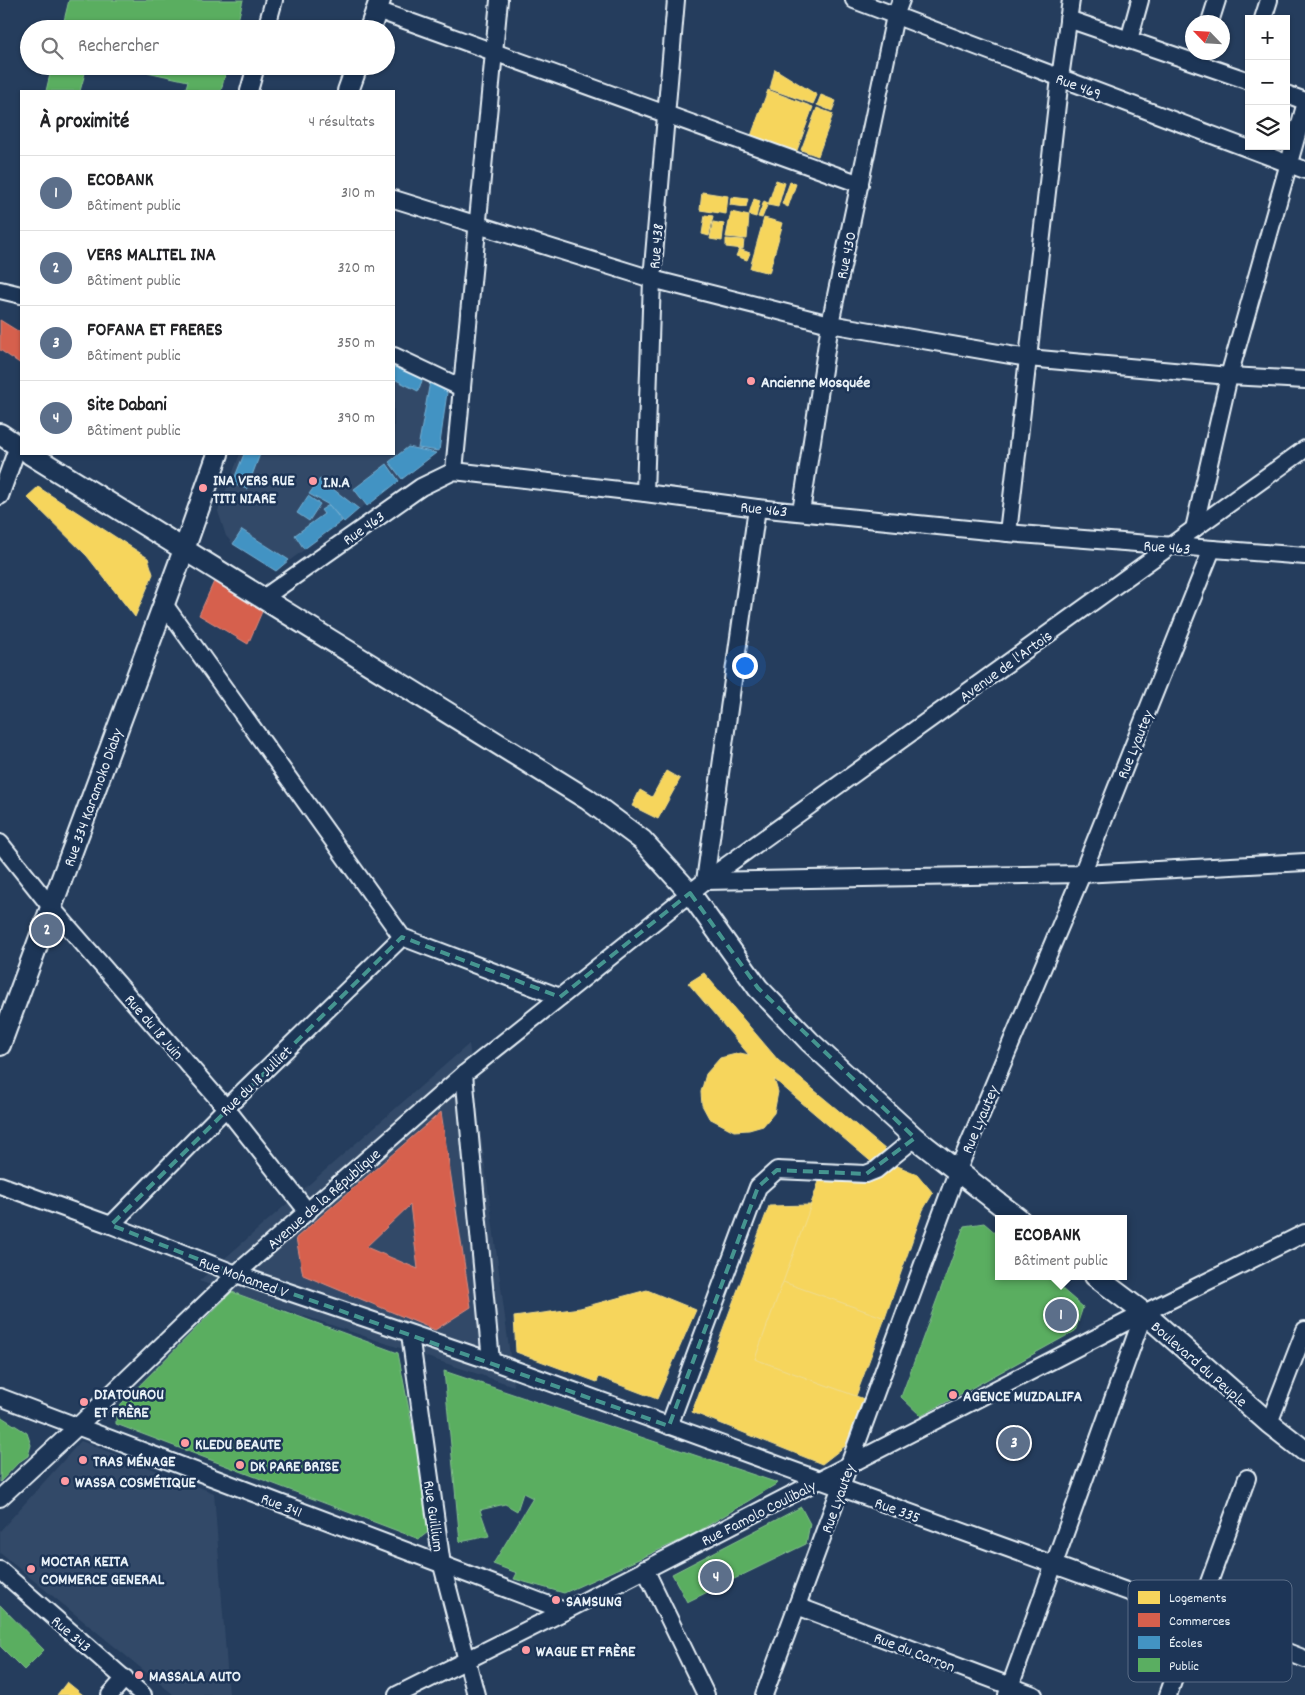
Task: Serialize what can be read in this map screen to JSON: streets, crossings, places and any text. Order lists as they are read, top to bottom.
{
  "streets": {
    "main road": ["Rue 334 Karamoko Diaby", "Boulevard du Peuple"],
    "street": [
      "Rue 469",
      "Rue 438",
      "Rue 430",
      "Rue 463",
      "Avenue de l'Artois",
      "Rue Lyautey",
      "Rue du 18 Juin",
      "Rue du 18 Julliet",
      "Avenue de la République",
      "Rue Mohamed V",
      "Rue 341",
      "Rue 335",
      "Rue Famolo Coulibaly",
      "Rue Guillium",
      "Rue 343",
      "Rue du Carron"
    ]
  },
  "crossings": [
    ["Rue 469", "Rue 430"],
    ["Rue 438", "Rue 463"],
    ["Rue 430", "Rue 463"],
    ["Rue 463", "Avenue de l'Artois"],
    ["Rue 463", "Rue Lyautey"],
    ["Avenue de l'Artois", "Avenue de la République"],
    ["Rue Lyautey", "Rue 335"],
    ["Rue Lyautey", "Rue Famolo Coulibaly"],
    ["Rue Lyautey", "Rue du Carron"],
    ["Rue 334 Karamoko Diaby", "Rue du 18 Juin"],
    ["Rue du 18 Juin", "Rue du 18 Julliet"],
    ["Rue du 18 Juin", "Avenue de la République"],
    ["Rue du 18 Julliet", "Rue Mohamed V"],
    ["Avenue de la République", "Rue Mohamed V"],
    ["Avenue de la République", "Rue 341"],
    ["Rue Mohamed V", "Rue 335"],
    ["Rue Mohamed V", "Rue Guillium"],
    ["Boulevard du Peuple", "Rue Famolo Coulibaly"],
    ["Rue 341", "Rue Famolo Coulibaly"],
    ["Rue 341", "Rue Guillium"],
    ["Rue 335", "Rue Famolo Coulibaly"],
    ["Rue Famolo Coulibaly", "Rue Guillium"]
  ],
  "places": [
    "Ancienne Mosquée",
    "I.N.A",
    "INA VERS RUE TITI NIARE",
    "AGENCE MUZDALIFA",
    "DIATOUROU ET FRÈRE",
    "KLEDU BEAUTE",
    "TRAS MÉNAGE",
    "DK PARE BRISE",
    "WASSA COSMÉTIQUE",
    "MOCTAR KEITA COMMERCE GENERAL",
    "SAMSUNG",
    "WAGUE ET FRÈRE",
    "MASSALA AUTO"
  ],
  "legend": [
    "Logements",
    "Commerces",
    "Écoles",
    "Public"
  ],
  "north": "top left",
  "page": {
    "map_buttons": ["+", "−"],
    "search": "Rechercher",
    "heading": ["À proximité", "4 résultats"],
    "list": [
      {
        "mark": "1",
        "name": "ECOBANK",
        "note": "Bâtiment public",
        "value": "310 m"
      },
      {
        "mark": "2",
        "name": "VERS MALITEL INA",
        "note": "Bâtiment public",
        "value": "320 m"
      },
      {
        "mark": "3",
        "name": "FOFANA ET FRERES",
        "note": "Bâtiment public",
        "value": "350 m"
      },
      {
        "mark": "4",
        "name": "Site Dabani",
        "note": "Bâtiment public",
        "value": "390 m"
      }
    ],
    "pins": [
      "2",
      "1",
      "3",
      "4"
    ],
    "popup": ["ECOBANK", "Bâtiment public"]
  }
}
